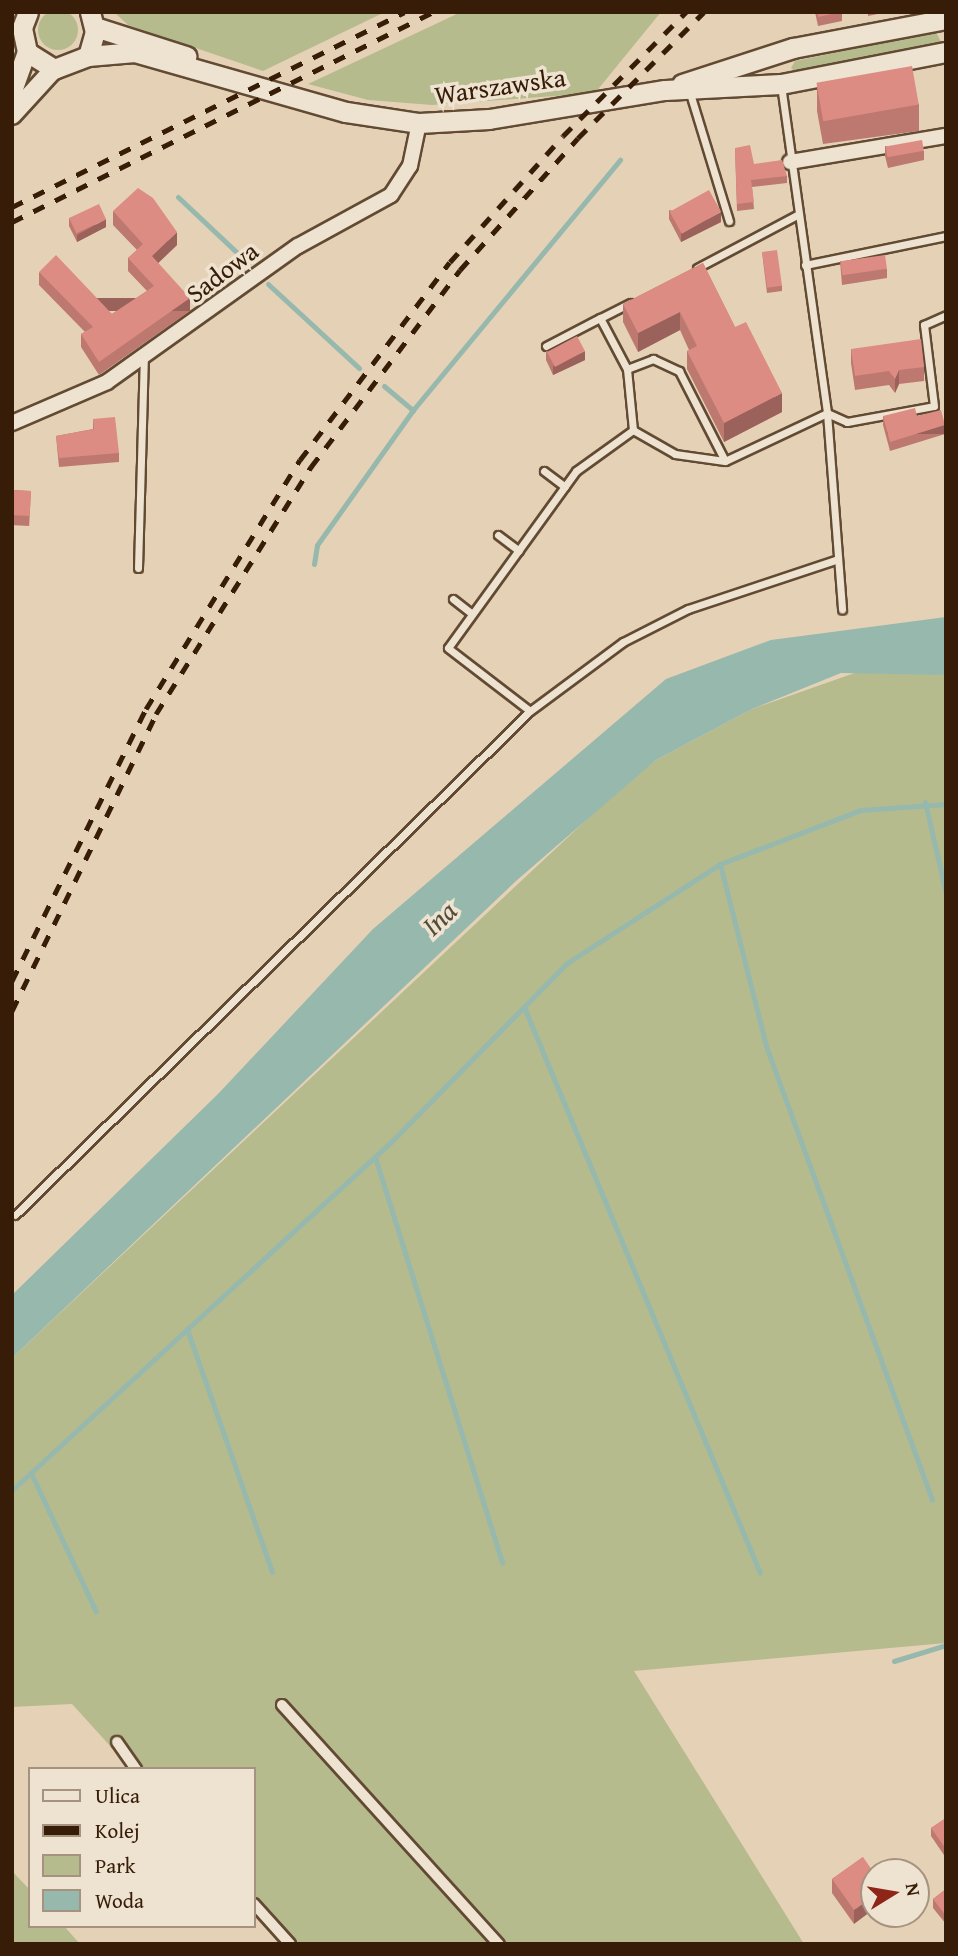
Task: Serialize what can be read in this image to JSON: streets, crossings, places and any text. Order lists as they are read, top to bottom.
{
  "streets": {
    "main road": ["Warszawska"],
    "street": ["Sadowa"]
  },
  "crossings": [
    ["Warszawska", "Sadowa"]
  ],
  "water": ["Ina"],
  "legend": [
    "Ulica",
    "Kolej",
    "Park",
    "Woda"
  ],
  "north": "right"
}
